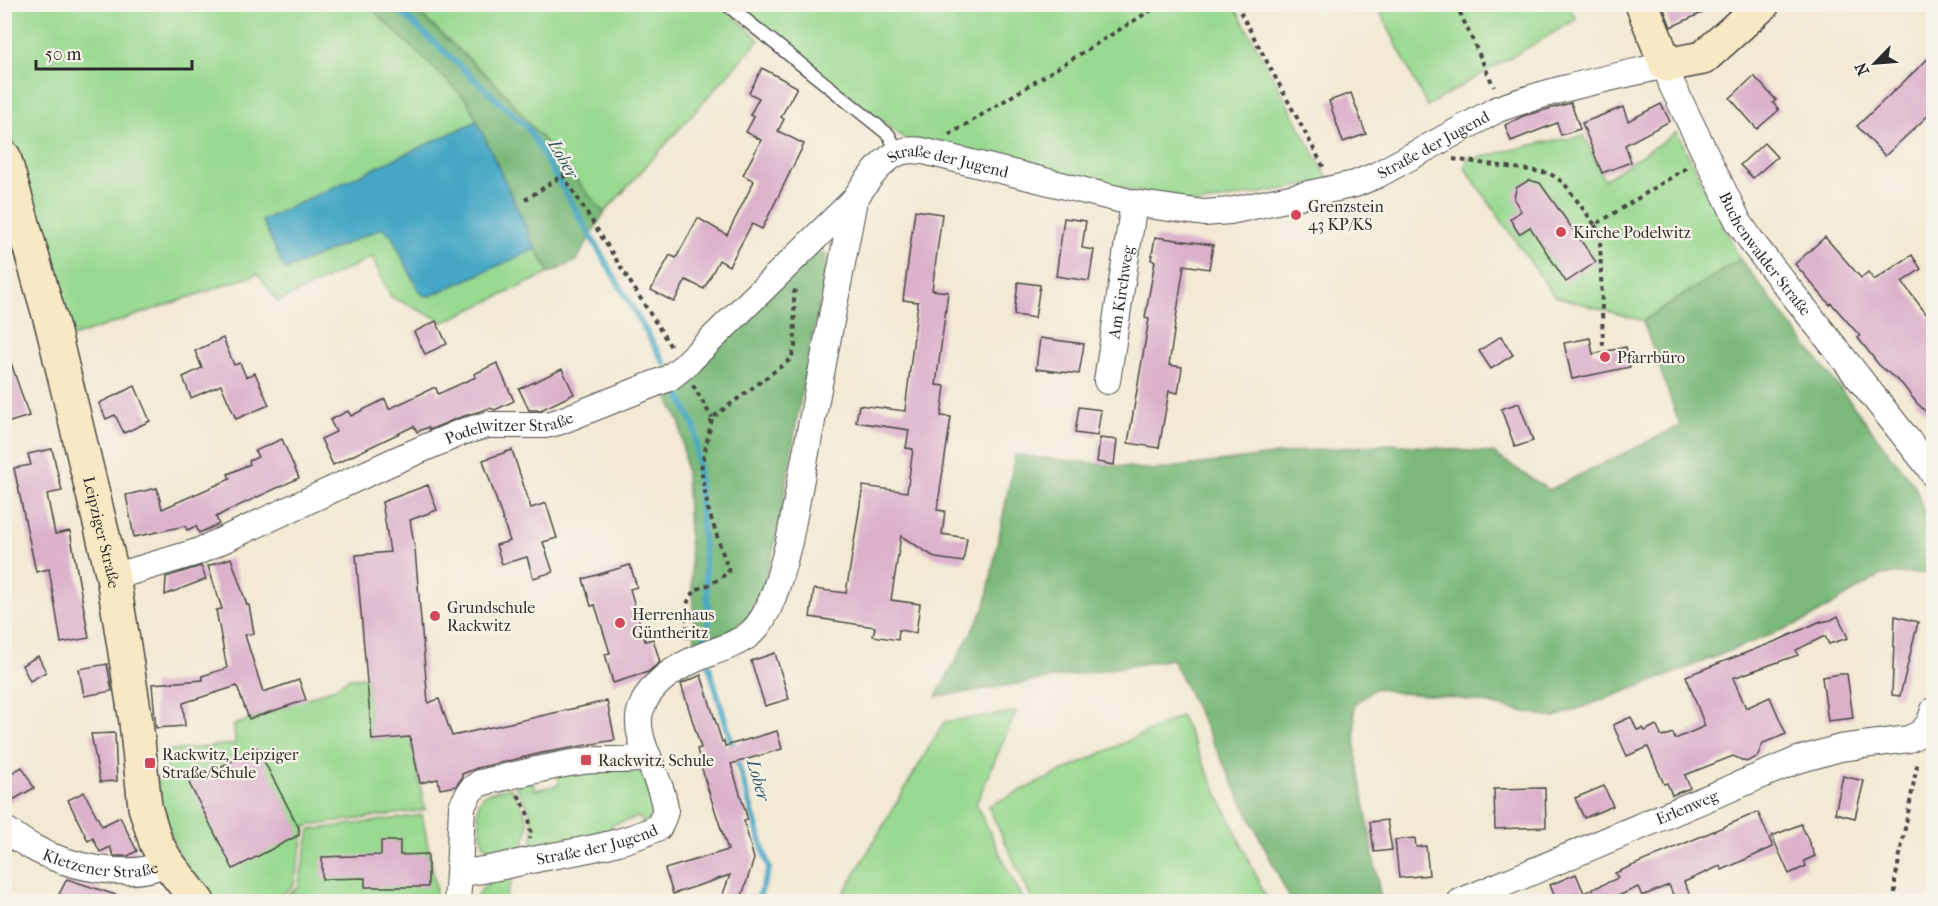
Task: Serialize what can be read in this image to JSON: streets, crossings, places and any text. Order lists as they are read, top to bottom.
{
  "streets": {
    "street": [
      "Straße der Jugend",
      "Buchenwalder Straße",
      "Am Kirchweg",
      "Podelwitzer Straße",
      "Leipziger Straße",
      "Erlenweg",
      "Kletzener Straße"
    ]
  },
  "crossings": [
    ["Straße der Jugend", "Buchenwalder Straße"],
    ["Straße der Jugend", "Am Kirchweg"],
    ["Straße der Jugend", "Podelwitzer Straße"],
    ["Podelwitzer Straße", "Leipziger Straße"],
    ["Leipziger Straße", "Kletzener Straße"]
  ],
  "water": ["Lober"],
  "places": {
    "other": [
      "Grenzstein 43 KP/KS",
      "Kirche Podelwitz",
      "Pfarrbüro",
      "Grundschule Rackwitz",
      "Herrenhaus Güntheritz"
    ],
    "transit": ["Rackwitz, Schule", "Rackwitz, Leipziger Straße/Schule"]
  },
  "scale_bar": "50 m",
  "north": "bottom left"
}
